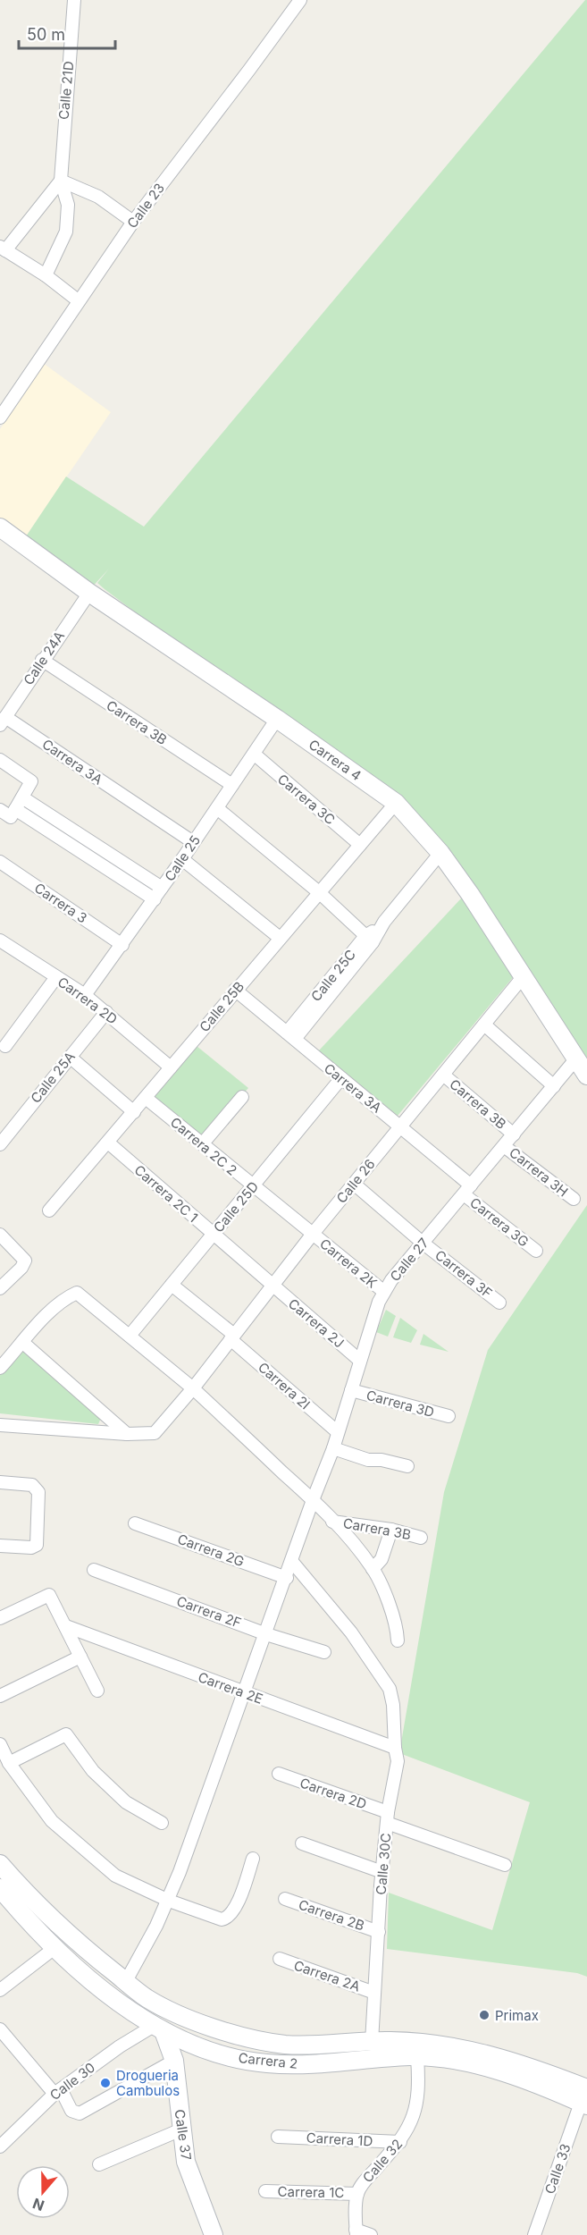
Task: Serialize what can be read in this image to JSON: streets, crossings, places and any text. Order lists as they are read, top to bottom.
{
  "streets": {
    "main road": ["Carrera 4", "Carrera 2", "Calle 37"],
    "street": [
      "Calle 21D",
      "Calle 23",
      "Calle 24A",
      "Carrera 3B",
      "Carrera 3A",
      "Carrera 3C",
      "Calle 25",
      "Carrera 3",
      "Calle 25C",
      "Carrera 2D",
      "Calle 25B",
      "Calle 25A",
      "Carrera 2C 2",
      "Carrera 3H",
      "Calle 26",
      "Carrera 2C 1",
      "Calle 25D",
      "Carrera 3G",
      "Calle 27",
      "Carrera 2K",
      "Carrera 3F",
      "Carrera 2J",
      "Carrera 2I",
      "Carrera 3D",
      "Carrera 2G",
      "Carrera 2F",
      "Carrera 2E",
      "Calle 30C",
      "Carrera 2B",
      "Carrera 2A",
      "Calle 30",
      "Carrera 1D",
      "Calle 32",
      "Calle 33",
      "Carrera 1C"
    ]
  },
  "crossings": [
    ["Calle 24A", "Carrera 3B"],
    ["Calle 24A", "Carrera 4"],
    ["Calle 24A", "Carrera 3A"],
    ["Carrera 3B", "Calle 25"],
    ["Carrera 3B", "Calle 26"],
    ["Carrera 3B", "Calle 27"],
    ["Carrera 4", "Calle 25"],
    ["Carrera 4", "Calle 25C"],
    ["Carrera 4", "Calle 25B"],
    ["Carrera 4", "Calle 26"],
    ["Carrera 4", "Calle 27"],
    ["Carrera 3A", "Calle 25"],
    ["Carrera 3A", "Calle 25C"],
    ["Carrera 3A", "Calle 25B"],
    ["Carrera 3A", "Calle 26"],
    ["Carrera 3A", "Calle 25D"],
    ["Carrera 3A", "Carrera 3G"],
    ["Carrera 3A", "Calle 27"],
    ["Carrera 3C", "Calle 25"],
    ["Carrera 3C", "Calle 25B"],
    ["Calle 25", "Carrera 3"],
    ["Calle 25", "Carrera 2D"],
    ["Carrera 2D", "Calle 25B"],
    ["Carrera 2D", "Calle 25A"],
    ["Carrera 2D", "Calle 30C"],
    ["Calle 25B", "Carrera 2C 2"],
    ["Calle 25B", "Carrera 2C 1"],
    ["Carrera 2C 2", "Calle 26"],
    ["Carrera 2C 2", "Calle 25D"],
    ["Carrera 2C 2", "Carrera 2K"],
    ["Carrera 3H", "Calle 27"],
    ["Calle 26", "Carrera 2C 1"],
    ["Calle 26", "Carrera 2K"],
    ["Calle 26", "Carrera 3F"],
    ["Calle 26", "Carrera 2J"],
    ["Calle 26", "Carrera 2I"],
    ["Carrera 2C 1", "Calle 25D"],
    ["Carrera 2C 1", "Carrera 2J"],
    ["Calle 25D", "Carrera 2I"],
    ["Carrera 3G", "Calle 27"],
    ["Calle 27", "Carrera 2K"],
    ["Calle 27", "Carrera 3F"],
    ["Calle 27", "Carrera 2J"],
    ["Calle 27", "Carrera 2I"],
    ["Calle 27", "Carrera 3D"],
    ["Calle 27", "Carrera 2G"],
    ["Calle 27", "Carrera 2F"],
    ["Calle 27", "Carrera 2E"],
    ["Calle 27", "Calle 30C"],
    ["Calle 27", "Carrera 2"],
    ["Carrera 2E", "Calle 30C"],
    ["Calle 30C", "Carrera 2B"],
    ["Calle 30C", "Carrera 2A"],
    ["Calle 30C", "Carrera 2"],
    ["Carrera 2", "Calle 30"],
    ["Carrera 2", "Calle 37"],
    ["Carrera 2", "Calle 32"],
    ["Carrera 2", "Calle 33"],
    ["Calle 30", "Calle 37"],
    ["Carrera 1D", "Calle 32"],
    ["Calle 32", "Carrera 1C"]
  ],
  "places": ["Primax", "Drogueria Cambulos"],
  "scale_bar": "50 m",
  "north": "bottom"
}
